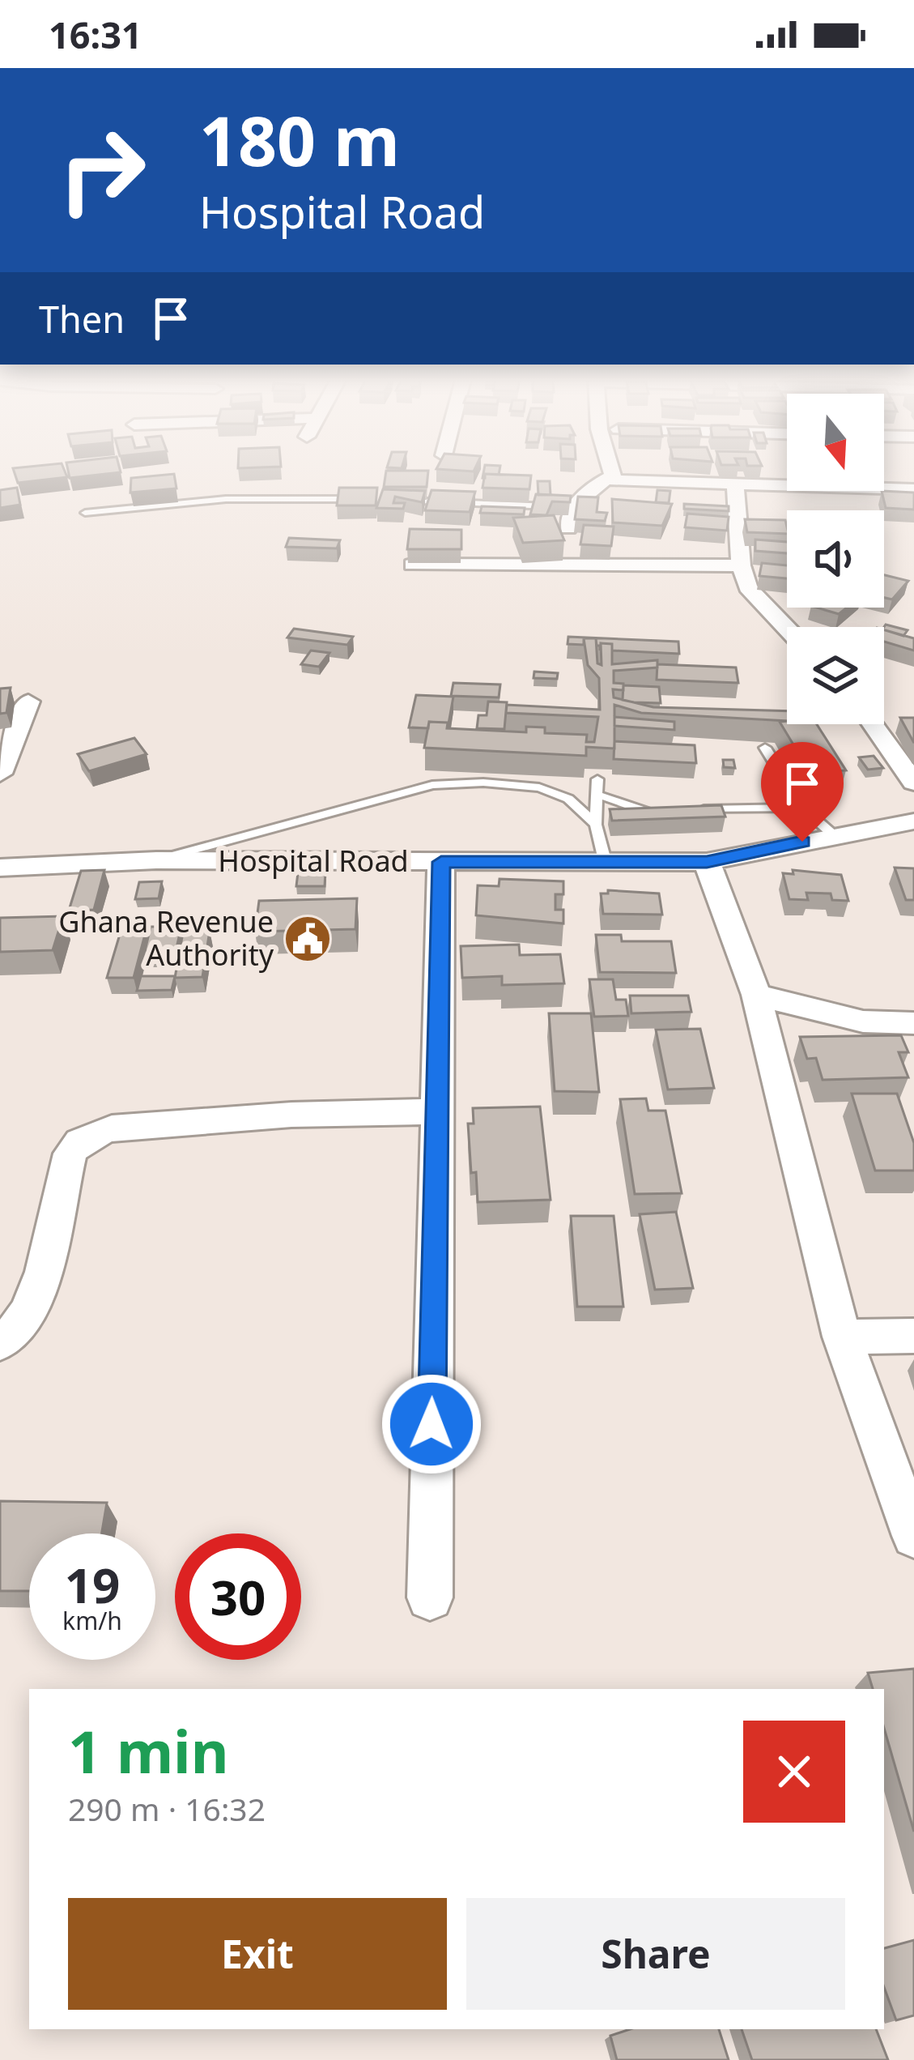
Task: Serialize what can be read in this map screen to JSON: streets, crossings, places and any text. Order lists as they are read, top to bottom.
{
  "streets": {
    "street": ["Hospital Road"]
  },
  "places": {
    "public building": ["Ghana Revenue Authority"]
  },
  "north": "bottom",
  "page": {
    "status": "16:31",
    "turn": ["180 m", "Hospital Road"],
    "then": "Then",
    "speed": "19 km/h",
    "limit": "30",
    "heading": ["1 min", "290 m · 16:32"],
    "buttons": ["Exit", "Share"]
  }
}
